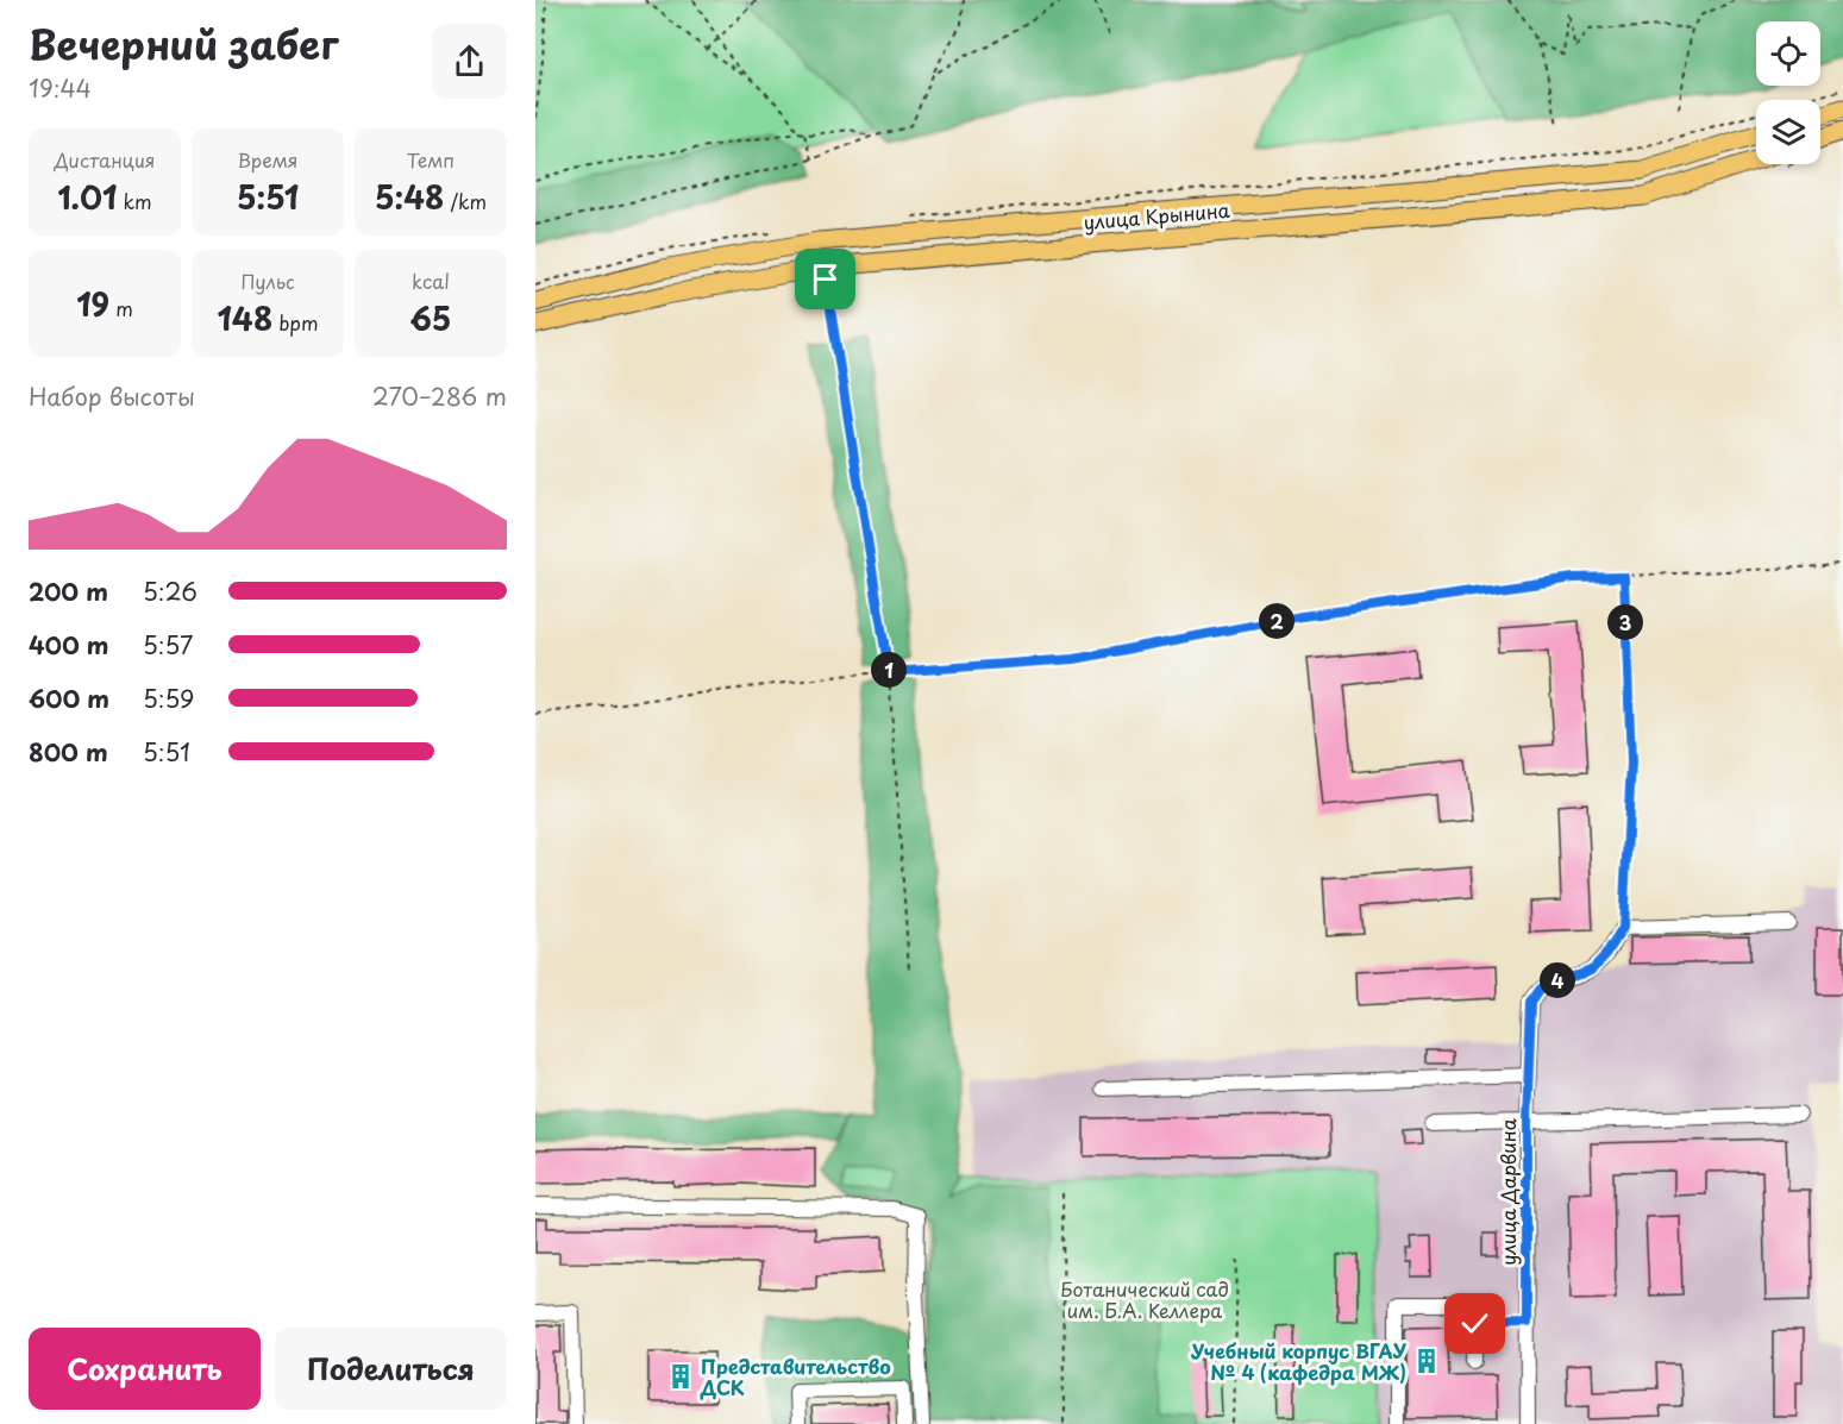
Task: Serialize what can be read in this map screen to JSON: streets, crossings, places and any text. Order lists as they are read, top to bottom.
{
  "streets": {
    "main road": ["улица Крынина"],
    "street": ["улица Дарвина"]
  },
  "parks": ["Ботанический сад им. Б.А. Келлера"],
  "places": {
    "building": ["Учебный корпус ВГАУ № 4 (кафедра МЖ)", "Представительство ДСК"]
  },
  "page": {
    "heading": ["Вечерний забег", "19:44"],
    "stats": [
      ["Дистанция", "1.01 km"],
      ["Время", "5:51"],
      ["Темп", "5:48 /km"],
      ["19 m"],
      ["Пульс", "148 bpm"],
      ["kcal", "65"]
    ],
    "chart": ["Набор высоты", "270–286 m"],
    "list": [
      {
        "name": "200 m",
        "note": "5:26"
      },
      {
        "name": "400 m",
        "note": "5:57"
      },
      {
        "name": "600 m",
        "note": "5:59"
      },
      {
        "name": "800 m",
        "note": "5:51"
      }
    ],
    "pins": [
      "2",
      "3",
      "1",
      "4"
    ],
    "buttons": ["Сохранить", "Поделиться"]
  }
}
